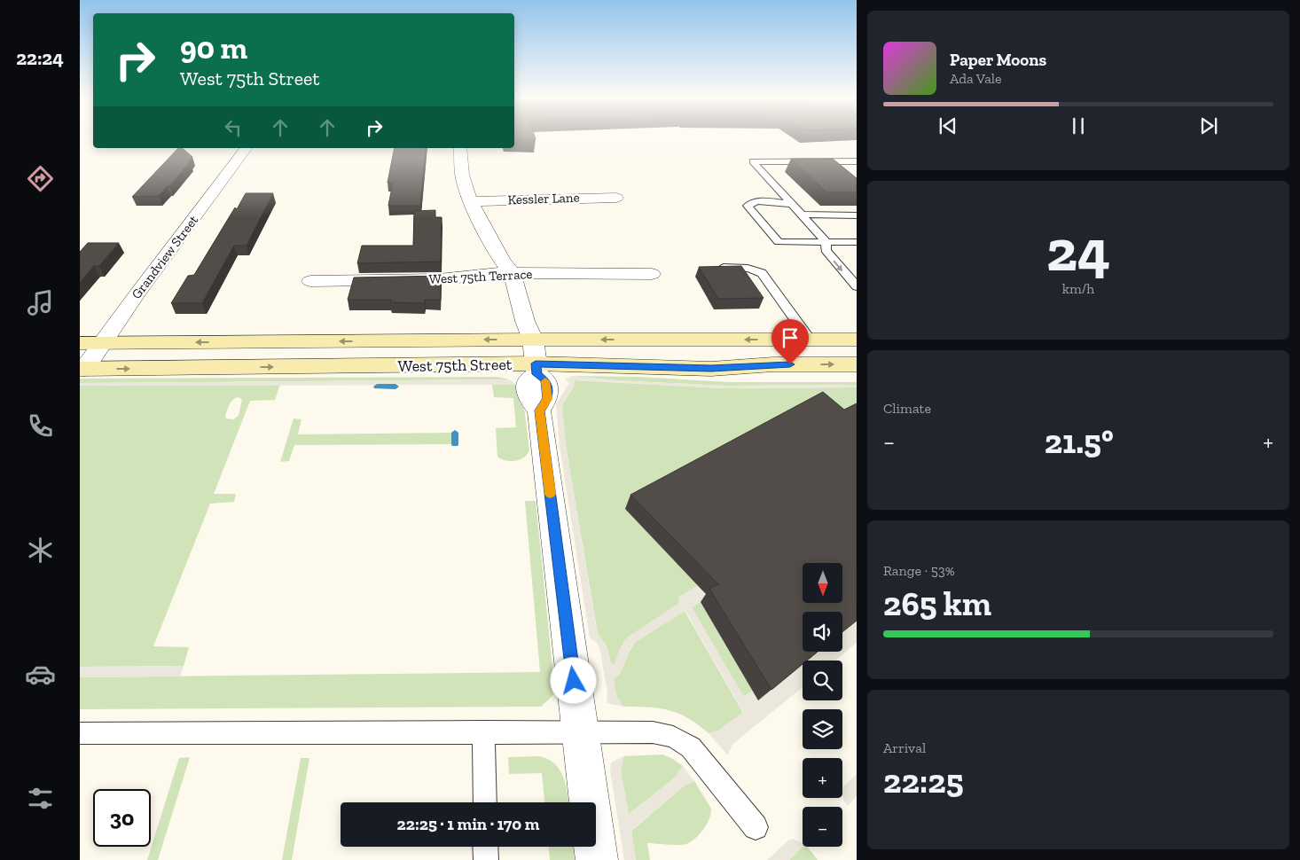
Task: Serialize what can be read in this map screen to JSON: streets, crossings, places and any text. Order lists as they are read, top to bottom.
{
  "streets": {
    "main road": ["West 75th Street"],
    "street": ["Kessler Lane", "Grandview Street", "West 75th Terrace"]
  },
  "crossings": [
    ["Grandview Street", "West 75th Street"]
  ],
  "north": "bottom",
  "page": {
    "tabs": "22:24",
    "turn": ["90 m", "West 75th Street"],
    "song": ["Paper Moons", "Ada Vale"],
    "tile": [
      ["24", "km/h"],
      "Climate",
      ["Range · 53%", "265 km"],
      ["Arrival", "22:25"]
    ],
    "heat": ["−", "21.5°", "+"],
    "map_buttons": ["+", "−"],
    "limit": "30",
    "trip": "22:25 · 1 min · 170 m"
  }
}
